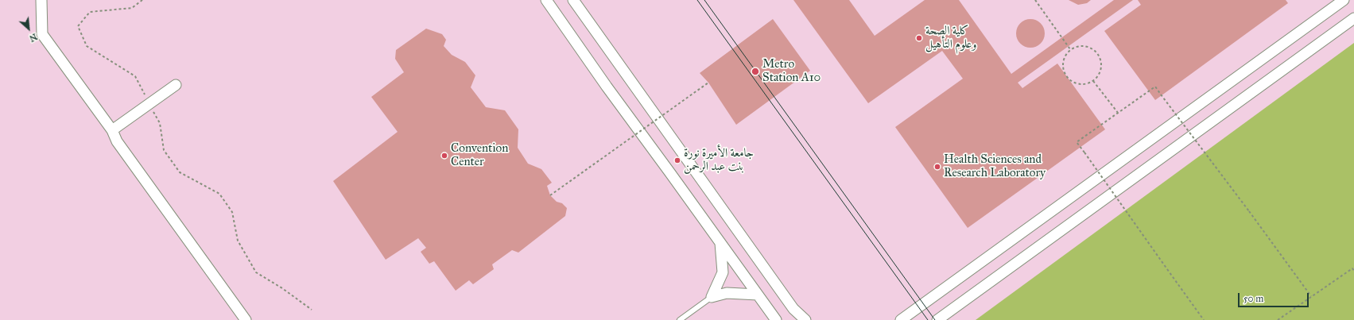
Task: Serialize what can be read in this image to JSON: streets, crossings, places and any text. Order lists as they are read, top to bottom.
{
  "places": [
    "كلية الصحة وعلوم التأهيل",
    "Metro Station A10",
    "Convention Center",
    "جامعة الأميرة نورة بنت عبد الرحمن",
    "Health Sciences and Research Laboratory"
  ],
  "scale_bar": "50 m",
  "north": "bottom right"
}
